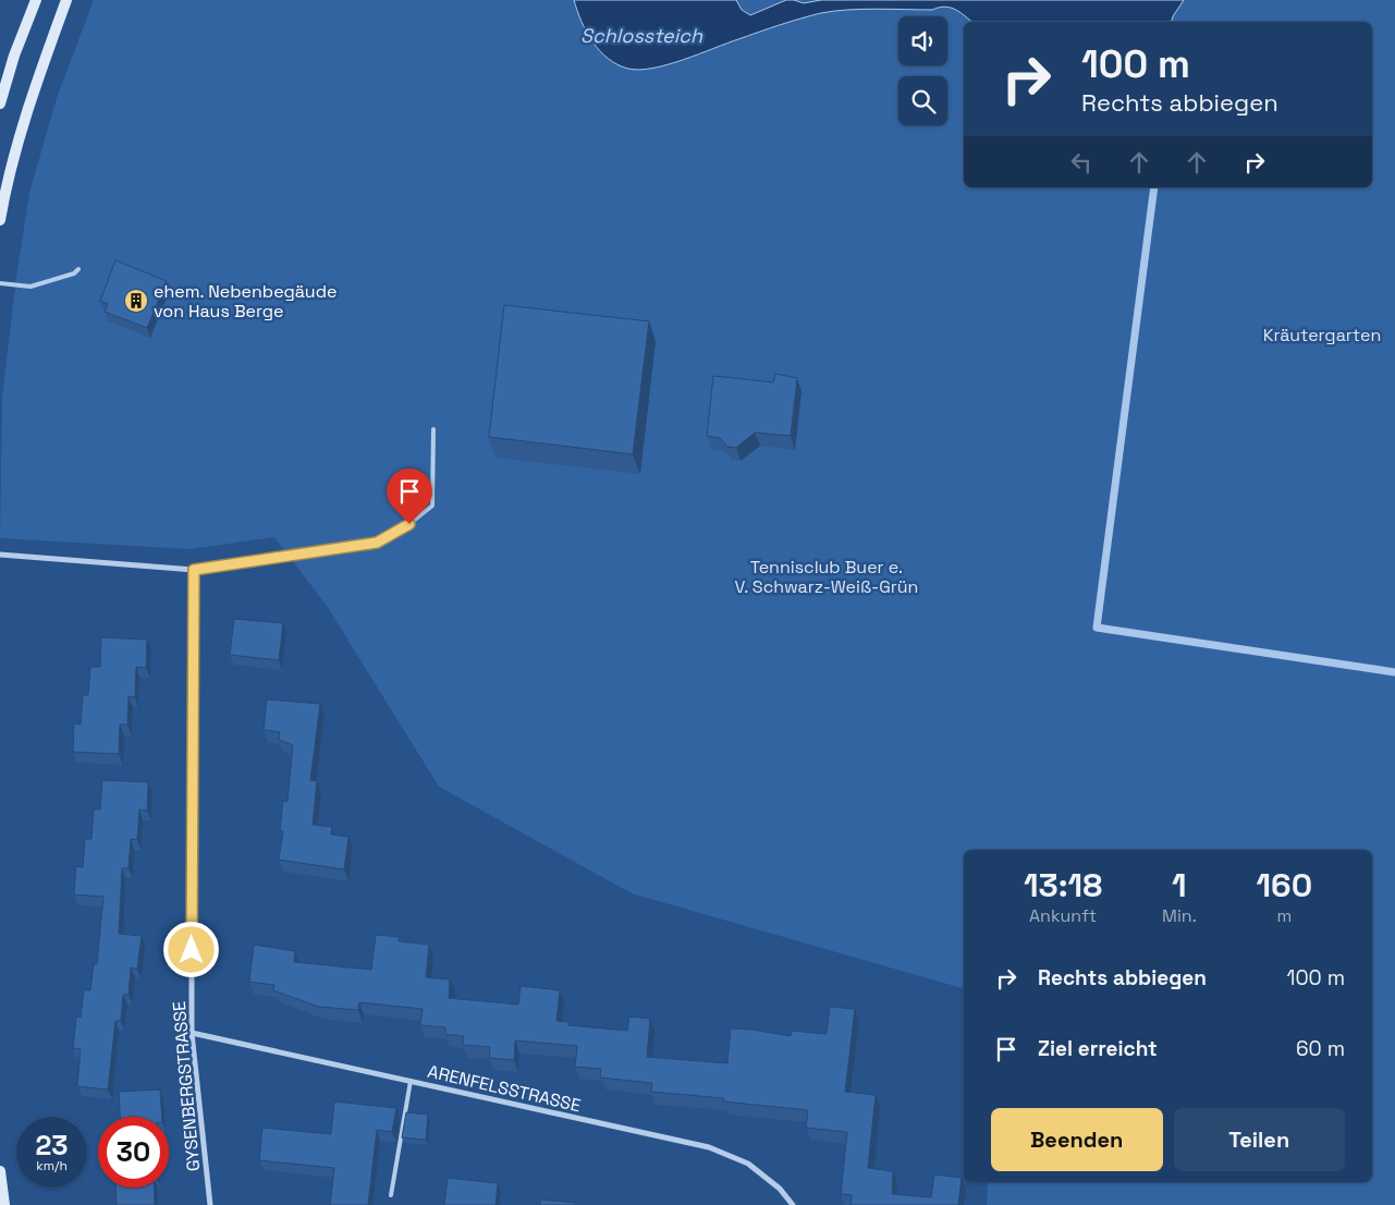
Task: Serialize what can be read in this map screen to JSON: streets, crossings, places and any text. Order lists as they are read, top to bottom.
{
  "streets": {
    "street": ["GYSENBERGSTRASSE", "ARENFELSSTRASSE"]
  },
  "crossings": [
    ["GYSENBERGSTRASSE", "ARENFELSSTRASSE"]
  ],
  "water": ["Schlossteich"],
  "parks": ["Kräutergarten", "Tennisclub Buer e. V. Schwarz-Weiß-Grün"],
  "places": {
    "building": ["ehem. Nebenbegäude von Haus Berge"]
  },
  "page": {
    "turn": ["100 m", "Rechts abbiegen"],
    "eta": [
      "13:18",
      "Ankunft",
      "1",
      "Min.",
      "160",
      "m"
    ],
    "list": [
      {
        "name": "Rechts abbiegen",
        "value": "100 m"
      },
      {
        "name": "Ziel erreicht",
        "value": "60 m"
      }
    ],
    "buttons": ["Beenden", "Teilen"],
    "speed": "23 km/h",
    "limit": "30"
  }
}
